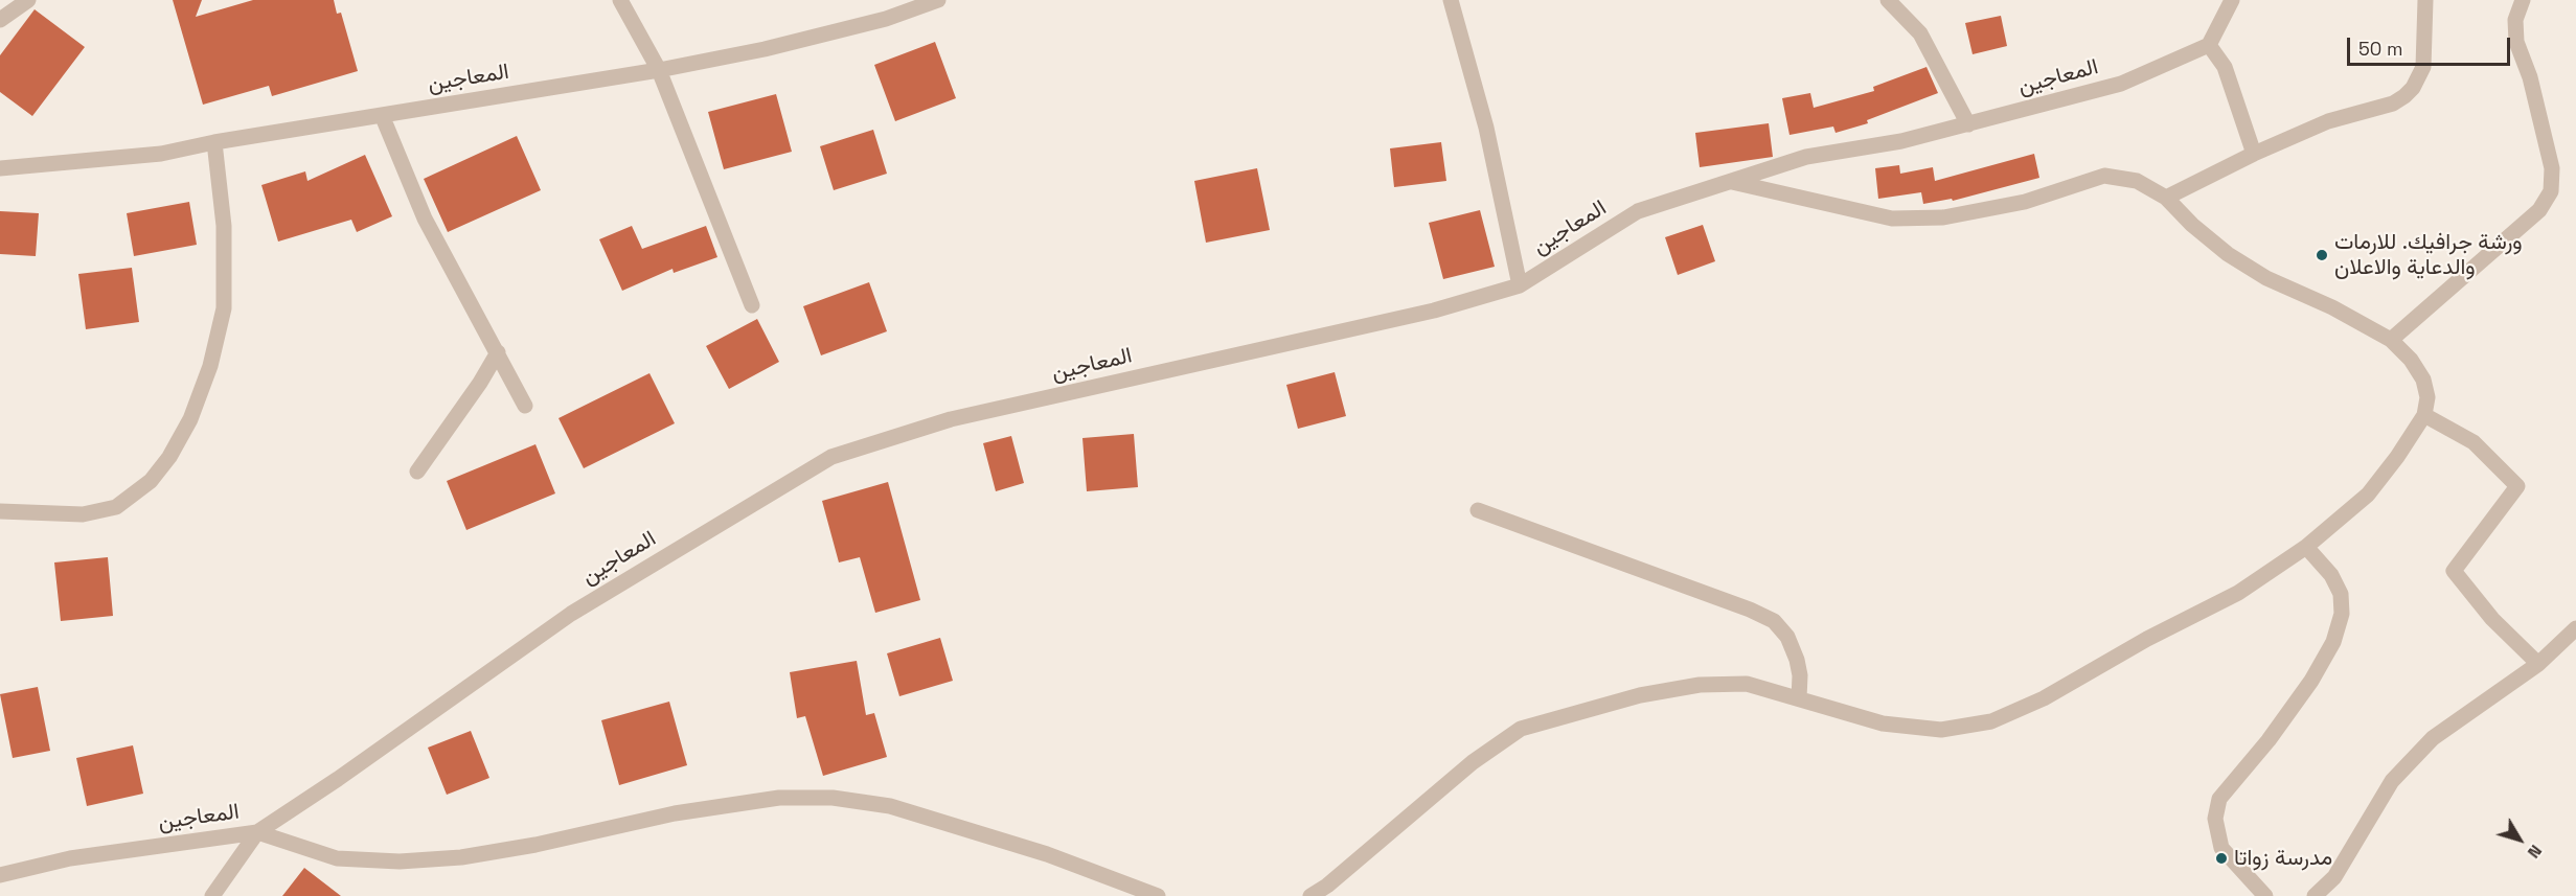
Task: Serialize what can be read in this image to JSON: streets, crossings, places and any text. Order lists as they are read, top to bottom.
{
  "streets": {
    "street": ["المعاجين"]
  },
  "places": ["ورشة جرافيك. للارمات والدعاية والاعلان", "مدرسة زواتا"],
  "scale_bar": "50 m",
  "north": "bottom right"
}
